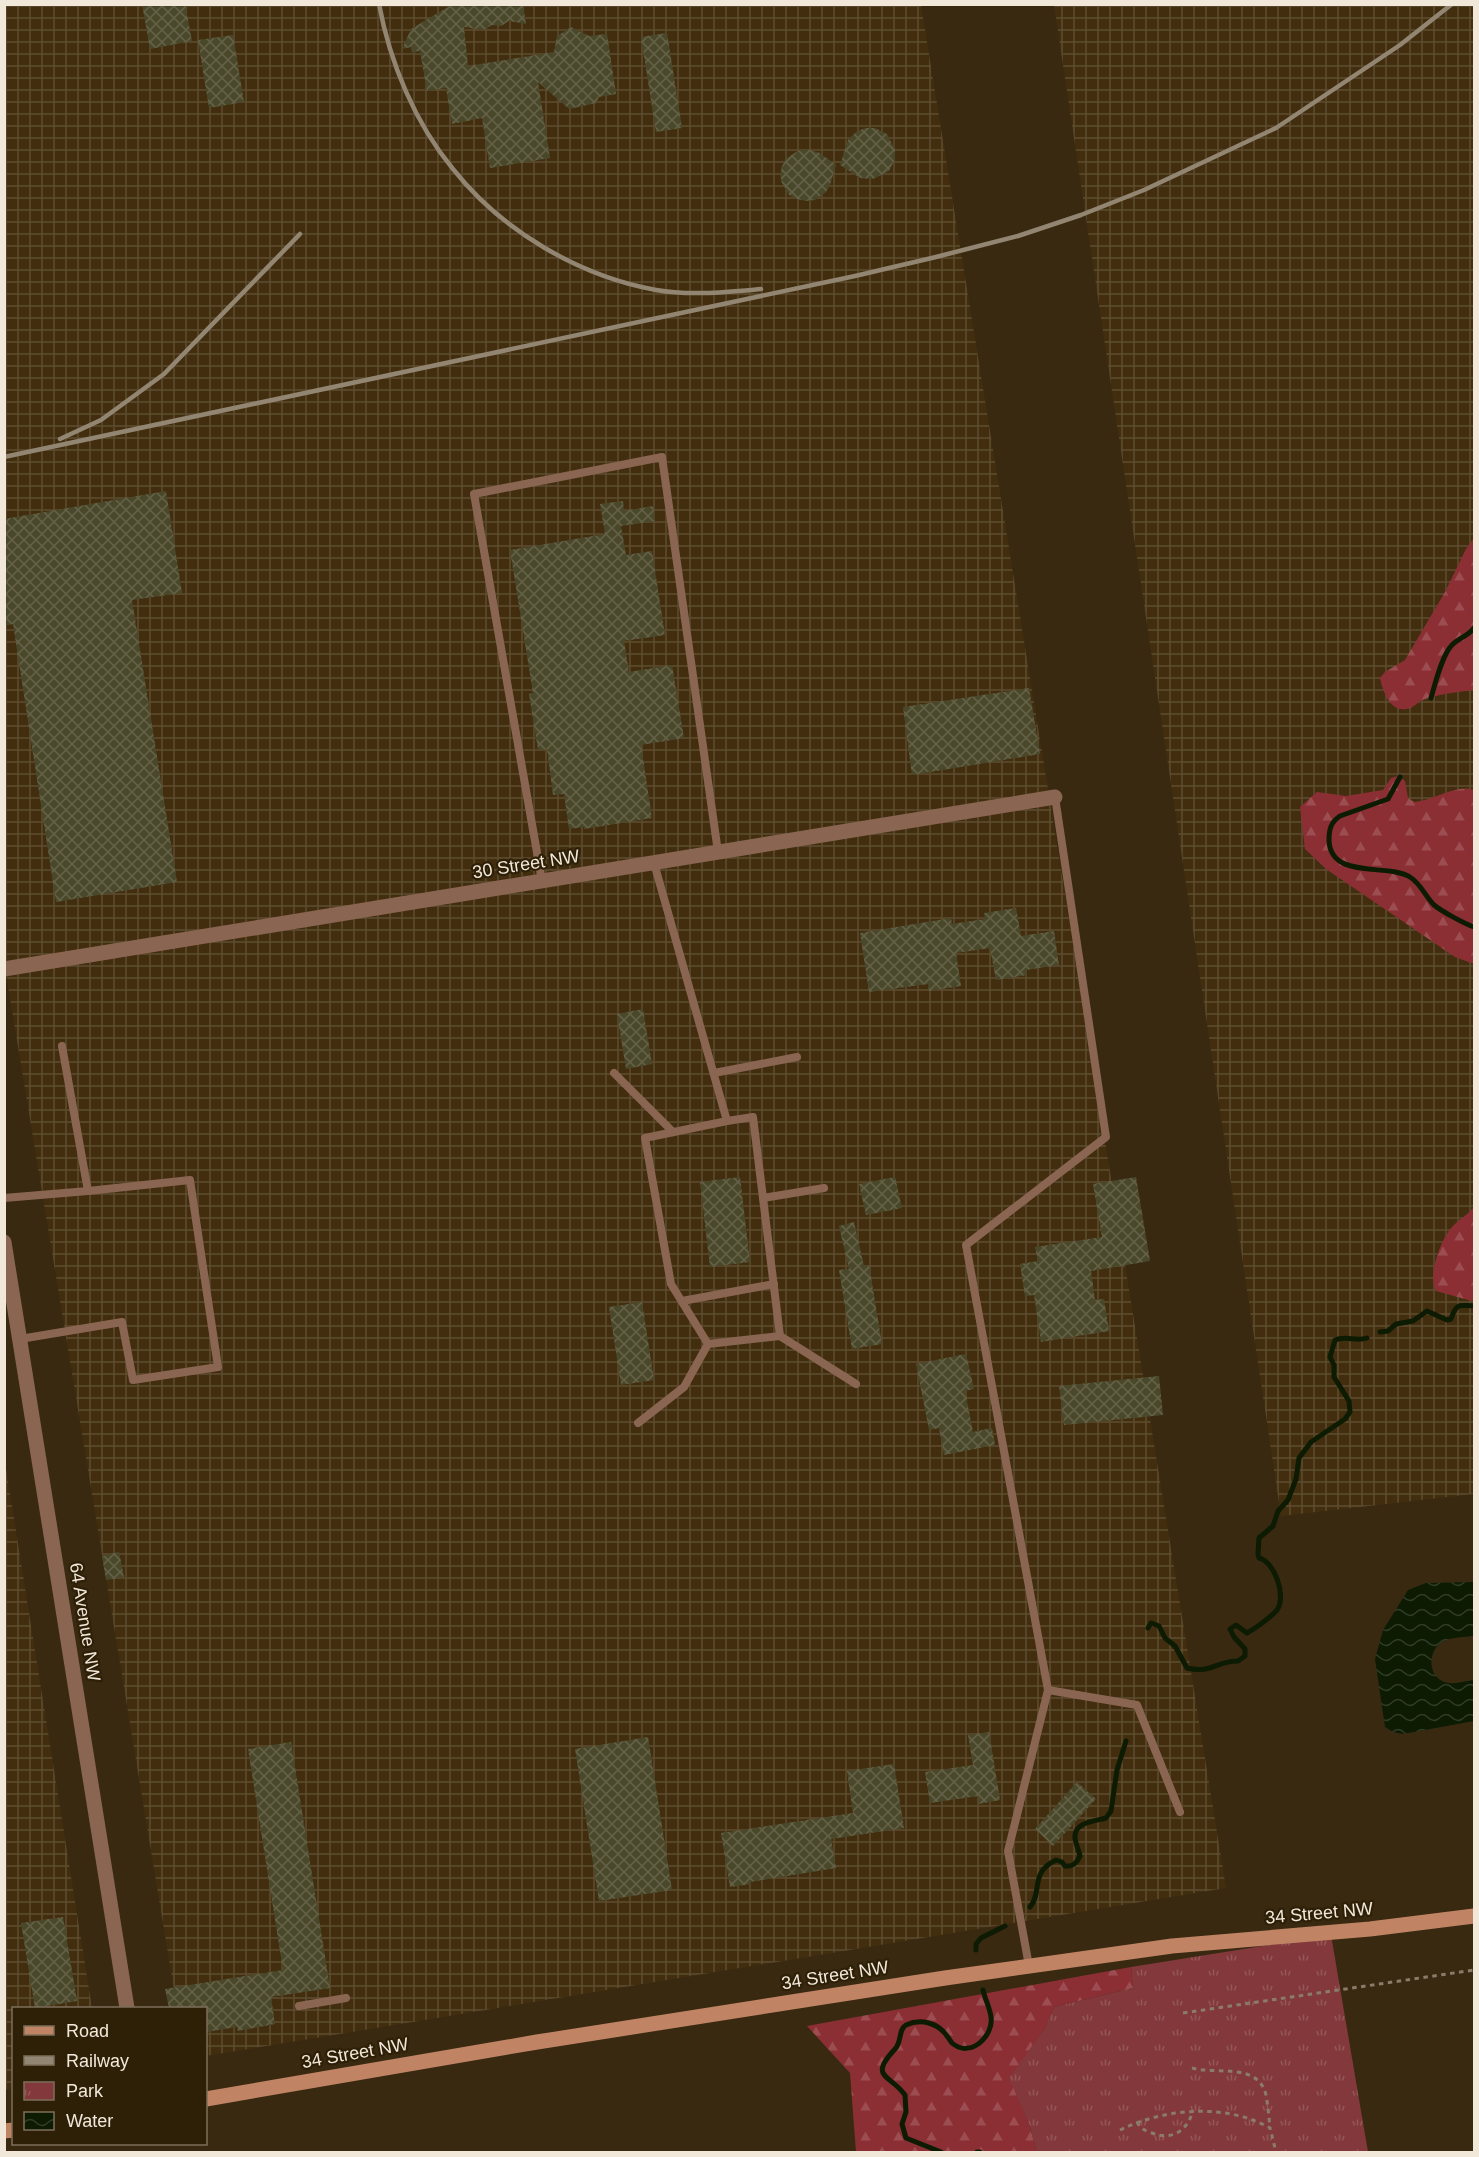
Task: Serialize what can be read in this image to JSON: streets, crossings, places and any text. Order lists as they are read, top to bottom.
{
  "streets": {
    "main road": ["34 Street NW"],
    "street": ["30 Street NW", "64 Avenue NW"]
  },
  "legend": [
    "Road",
    "Railway",
    "Park",
    "Water"
  ]
}
